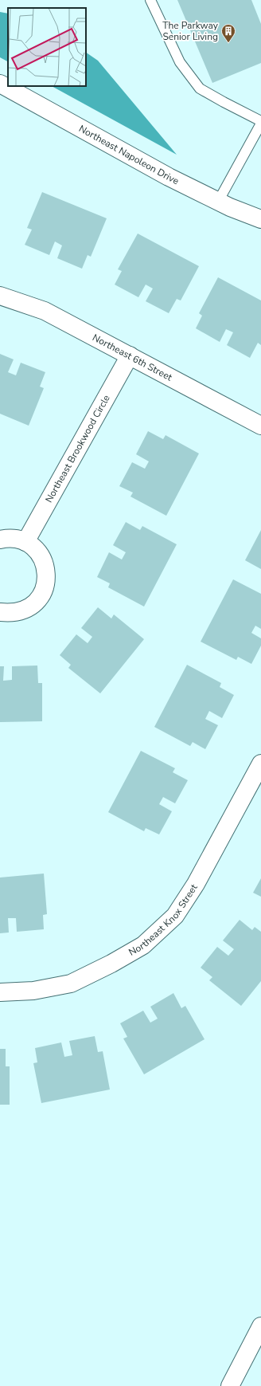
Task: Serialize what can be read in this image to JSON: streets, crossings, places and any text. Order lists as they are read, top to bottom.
{
  "streets": {
    "street": [
      "Northeast Napoleon Drive",
      "Northeast 6th Street",
      "Northeast Brookwood Circle",
      "Northeast Knox Street"
    ]
  },
  "crossings": [
    ["Northeast 6th Street", "Northeast Brookwood Circle"]
  ],
  "places": {
    "building": ["The Parkway Senior Living"]
  }
}
